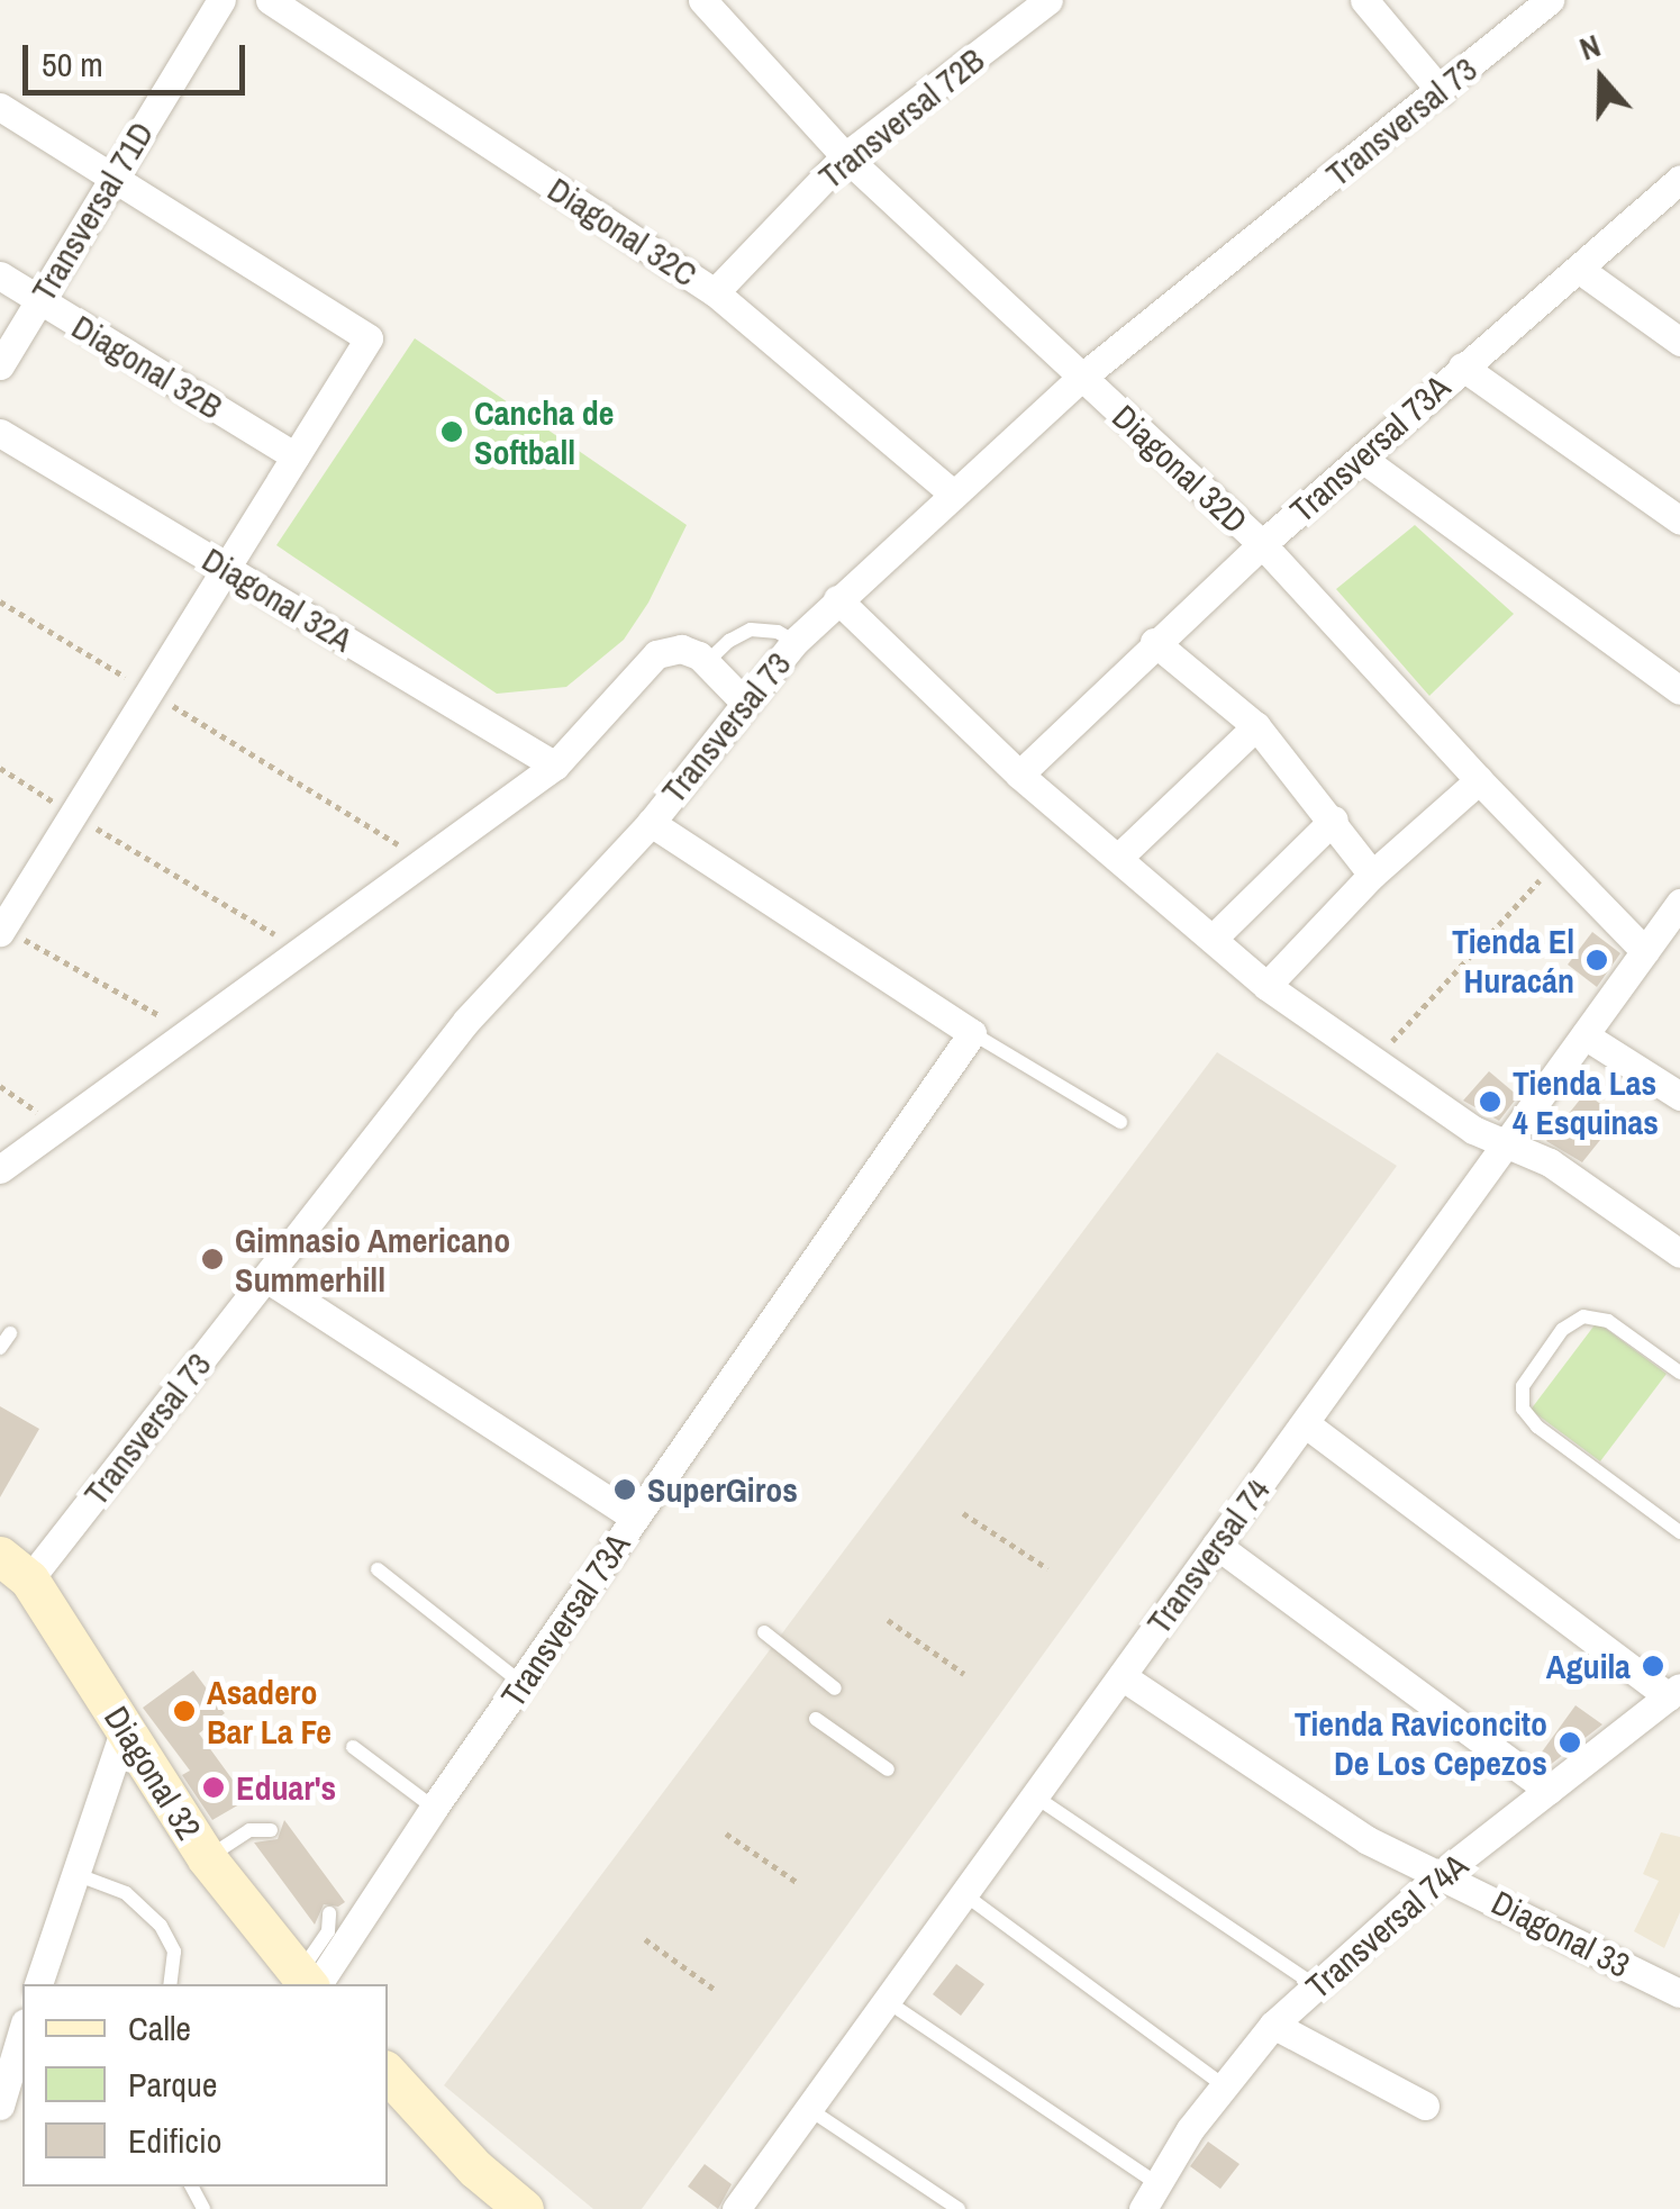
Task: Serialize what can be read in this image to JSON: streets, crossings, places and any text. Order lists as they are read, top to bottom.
{
  "streets": {
    "street": [
      "Transversal 72B",
      "Transversal 73",
      "Transversal 71D",
      "Diagonal 32C",
      "Diagonal 32B",
      "Transversal 73A",
      "Diagonal 32D",
      "Diagonal 32A",
      "Transversal 74",
      "Diagonal 32",
      "Transversal 74A",
      "Diagonal 33"
    ]
  },
  "crossings": [
    ["Transversal 72B", "Diagonal 32C"],
    ["Transversal 72B", "Diagonal 32D"],
    ["Transversal 73", "Diagonal 32C"],
    ["Transversal 73", "Diagonal 32D"],
    ["Transversal 73", "Diagonal 32"],
    ["Transversal 71D", "Diagonal 32B"],
    ["Transversal 73A", "Diagonal 32D"],
    ["Transversal 73A", "Diagonal 32"],
    ["Diagonal 32D", "Transversal 74"],
    ["Transversal 74", "Diagonal 33"],
    ["Transversal 74A", "Diagonal 33"]
  ],
  "places": [
    "Cancha de Softball",
    "Tienda El Huracán",
    "Tienda Las 4 Esquinas",
    "Gimnasio Americano Summerhill",
    "SuperGiros",
    "Aguila",
    "Asadero Bar La Fe",
    "Tienda Raviconcito De Los Cepezos",
    "Eduar's"
  ],
  "legend": ["Calle", "Parque", "Edificio"],
  "scale_bar": "50 m",
  "north": "top"
}
